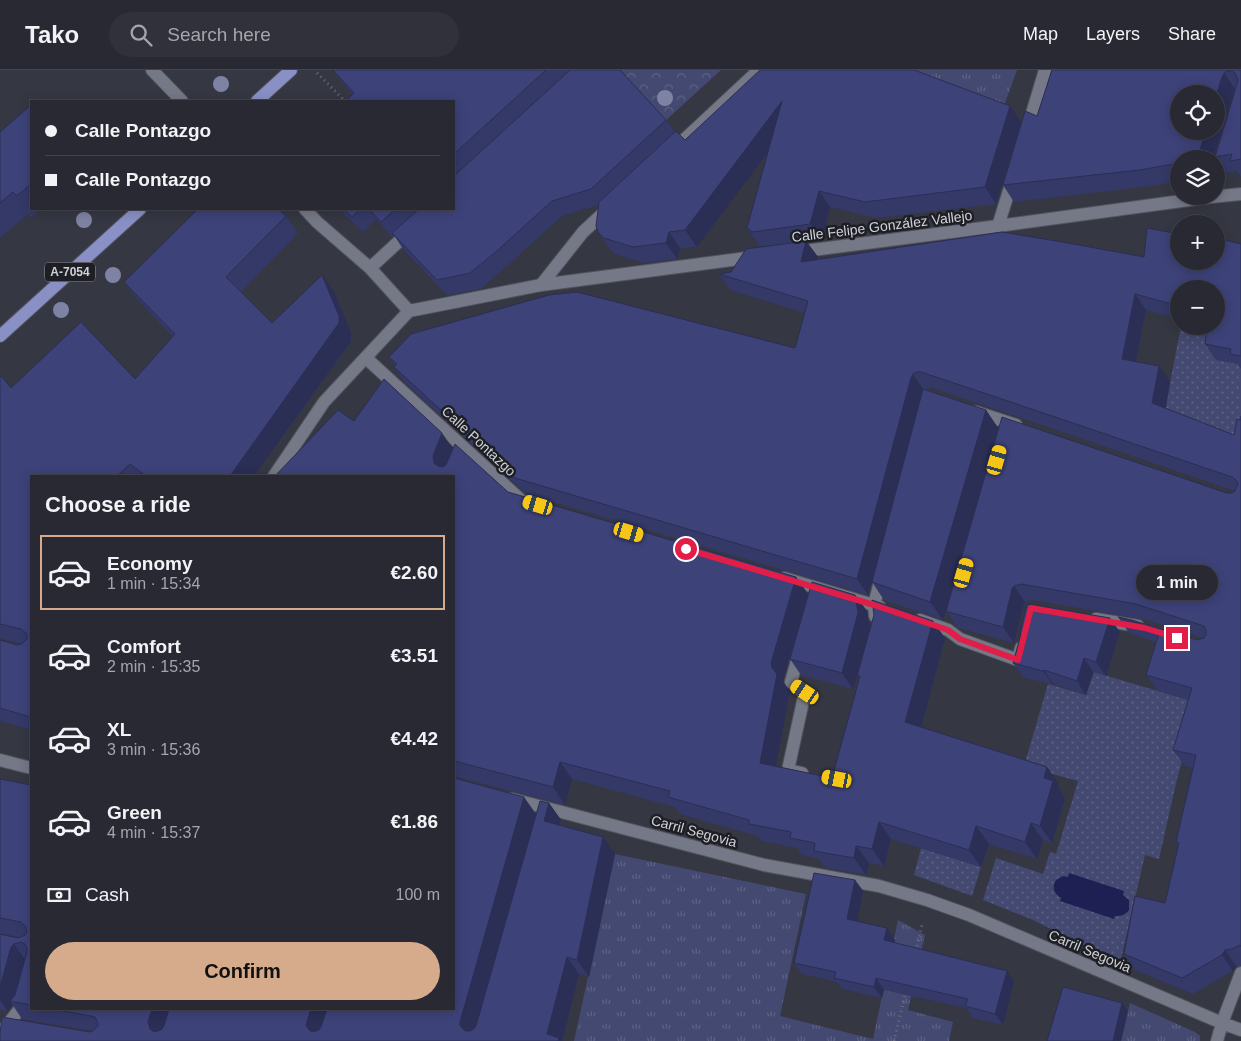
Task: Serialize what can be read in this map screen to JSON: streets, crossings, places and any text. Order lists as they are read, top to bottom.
{
  "streets": {
    "main road": ["A-7054"],
    "street": ["Calle Felipe González Vallejo", "Calle Pontazgo", "Carril Segovia"]
  },
  "page": {
    "header": "Tako",
    "search": "Search here",
    "nav": ["Map", "Layers", "Share"],
    "map_buttons": ["+", "−"],
    "banner": ["Calle Pontazgo", "Calle Pontazgo"],
    "heading": "Choose a ride",
    "list": [
      {
        "name": "Economy",
        "note": "1 min · 15:34",
        "value": "€2.60"
      },
      {
        "name": "Comfort",
        "note": "2 min · 15:35",
        "value": "€3.51"
      },
      {
        "name": "XL",
        "note": "3 min · 15:36",
        "value": "€4.42"
      },
      {
        "name": "Green",
        "note": "4 min · 15:37",
        "value": "€1.86"
      }
    ],
    "bubble": "1 min",
    "pay": ["Cash", "100 m"],
    "buttons": "Confirm"
  }
}
